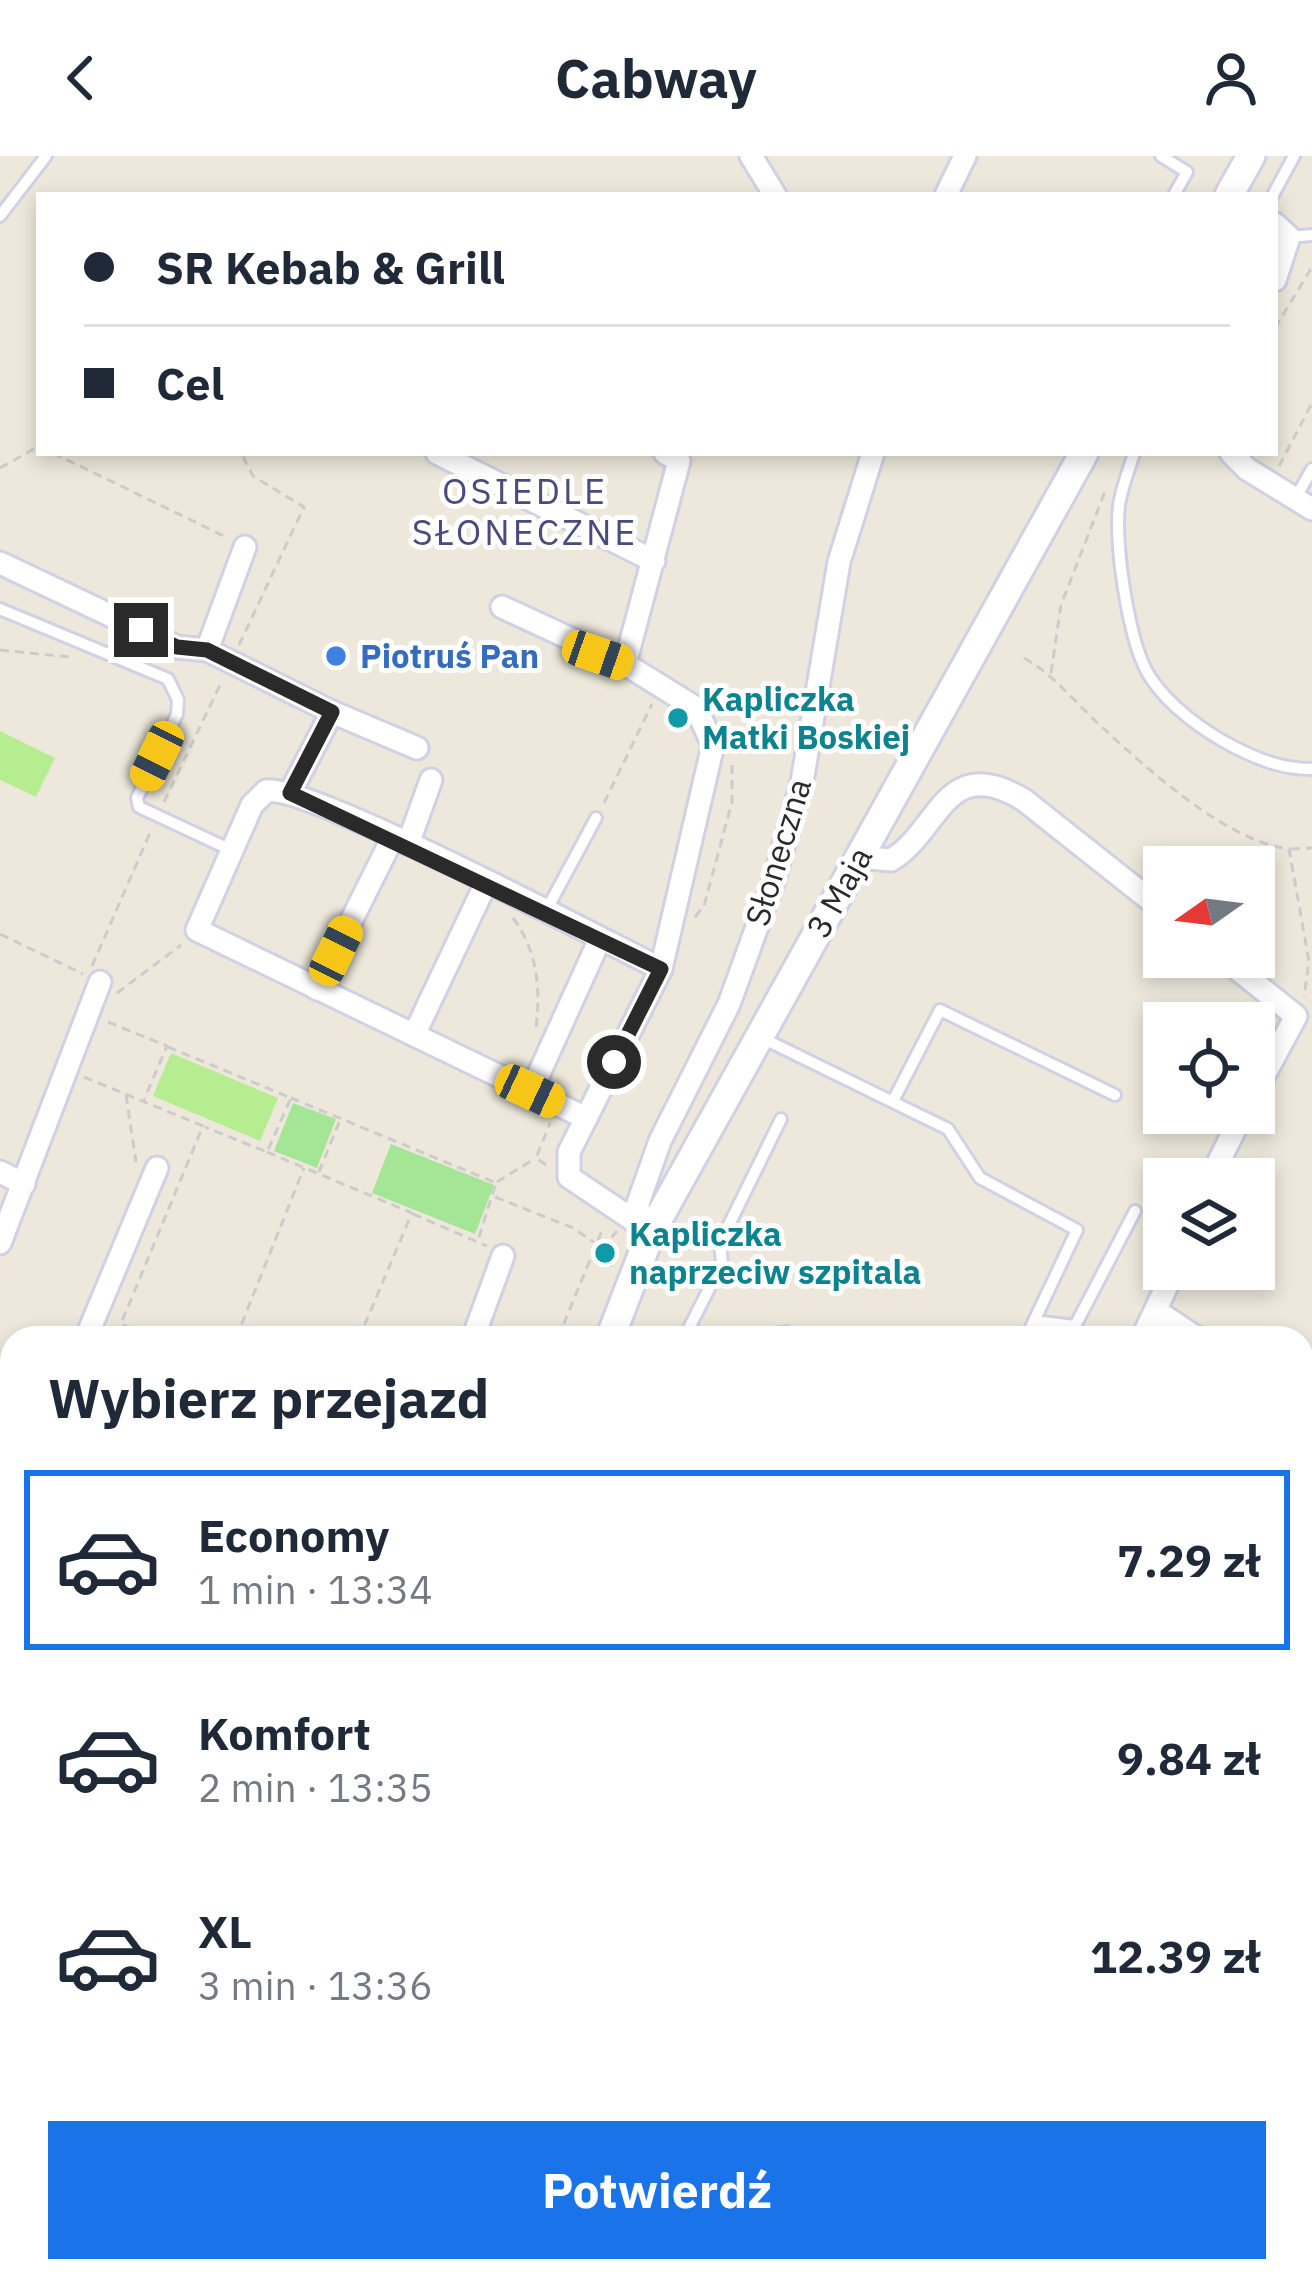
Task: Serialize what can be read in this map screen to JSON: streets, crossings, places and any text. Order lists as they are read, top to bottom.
{
  "streets": {
    "street": ["Słoneczna", "3 Maja"]
  },
  "crossings": [
    ["Słoneczna", "3 Maja"]
  ],
  "districts": ["OSIEDLE SŁONECZNE"],
  "places": ["Piotruś Pan", "Kapliczka Matki Boskiej", "Kapliczka naprzeciw szpitala"],
  "north": "left",
  "page": {
    "header": "Cabway",
    "banner": ["SR Kebab & Grill", "Cel"],
    "heading": "Wybierz przejazd",
    "list": [
      {
        "name": "Economy",
        "note": "1 min · 13:34",
        "value": "7.29 zł"
      },
      {
        "name": "Komfort",
        "note": "2 min · 13:35",
        "value": "9.84 zł"
      },
      {
        "name": "XL",
        "note": "3 min · 13:36",
        "value": "12.39 zł"
      }
    ],
    "buttons": "Potwierdź"
  }
}
